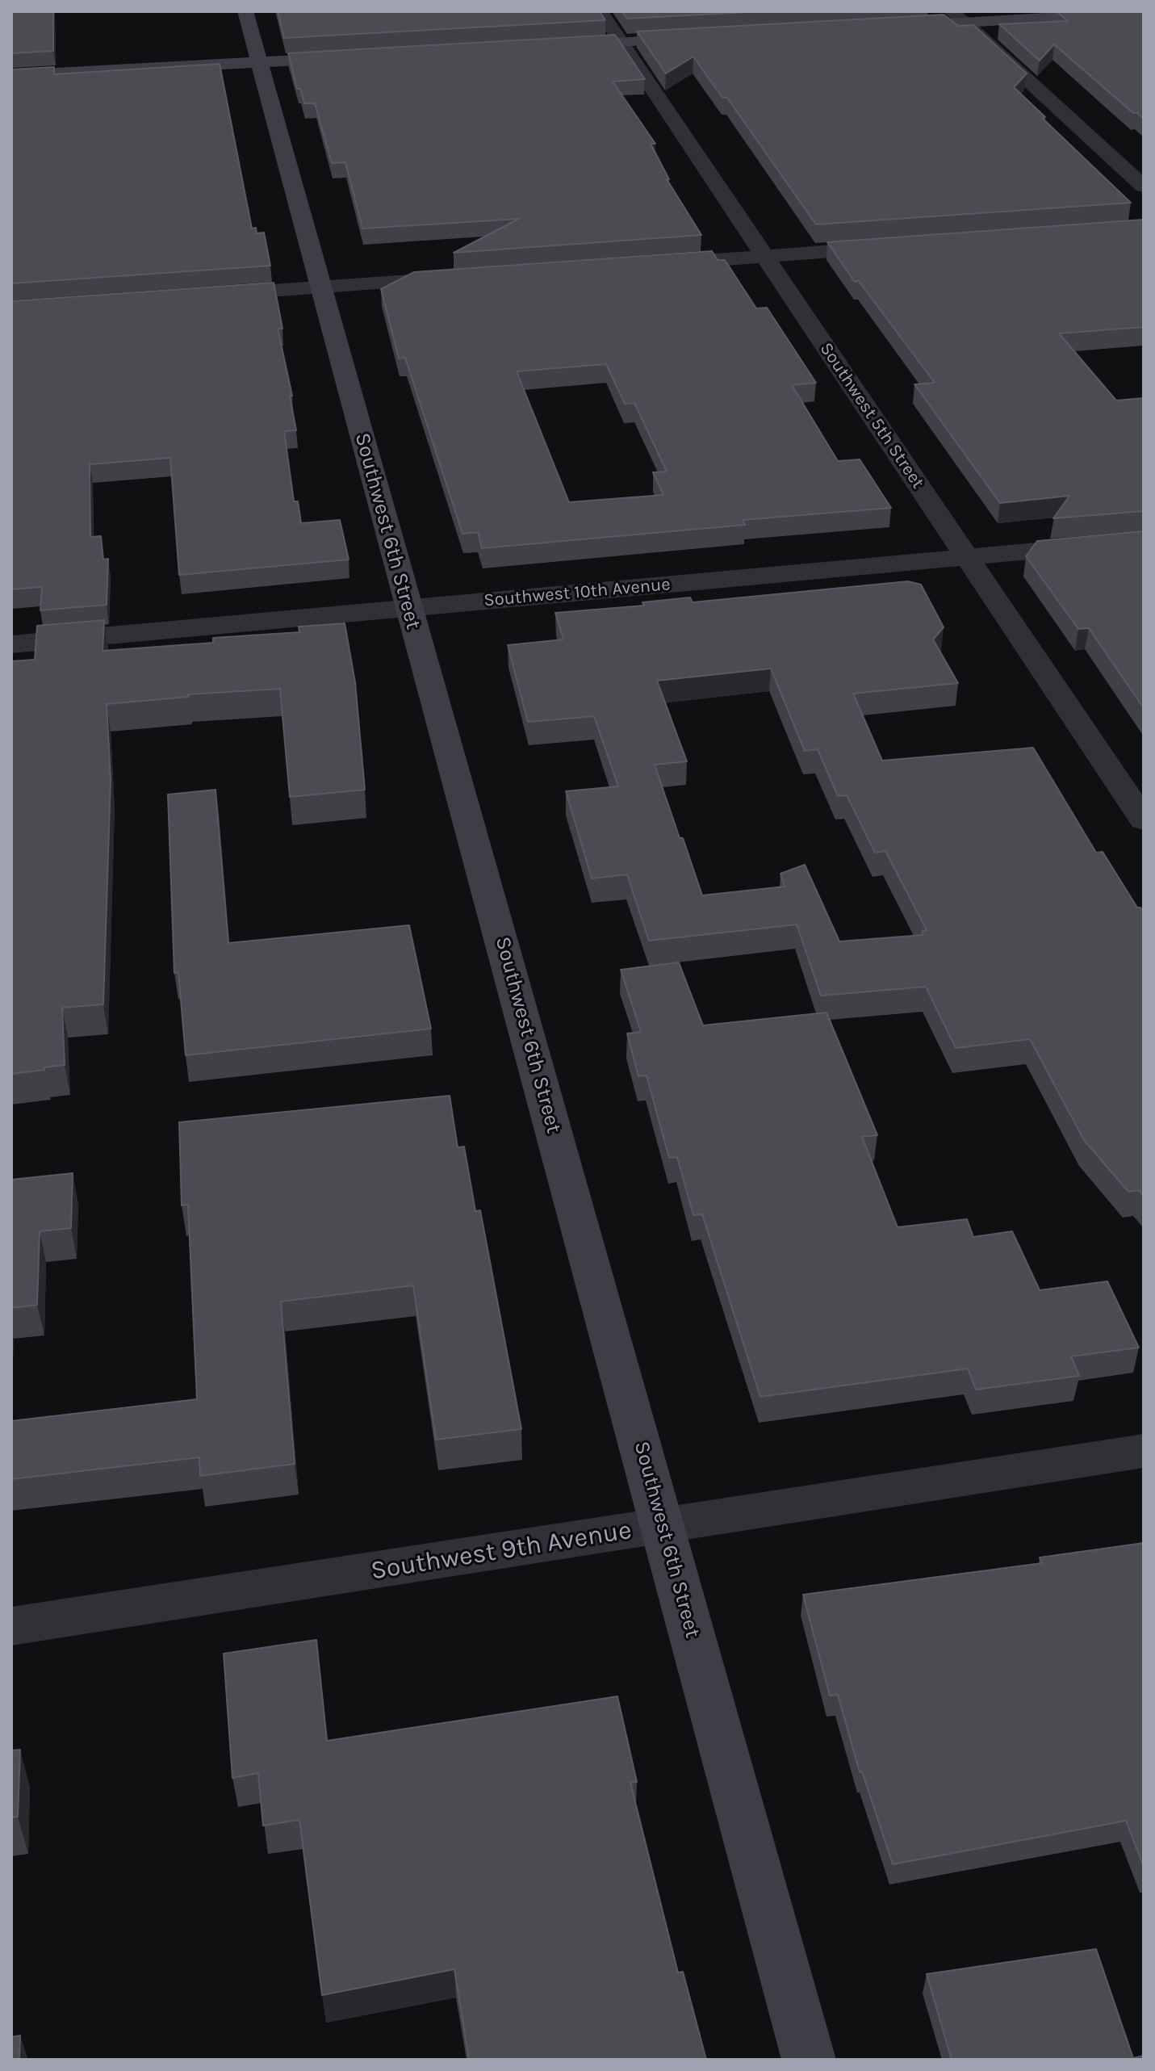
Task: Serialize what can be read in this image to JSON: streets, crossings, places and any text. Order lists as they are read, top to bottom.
{
  "streets": {
    "street": [
      "Southwest 5th Street",
      "Southwest 6th Street",
      "Southwest 10th Avenue",
      "Southwest 9th Avenue"
    ]
  },
  "crossings": [
    ["Southwest 5th Street", "Southwest 10th Avenue"],
    ["Southwest 6th Street", "Southwest 10th Avenue"],
    ["Southwest 6th Street", "Southwest 9th Avenue"]
  ]
}
